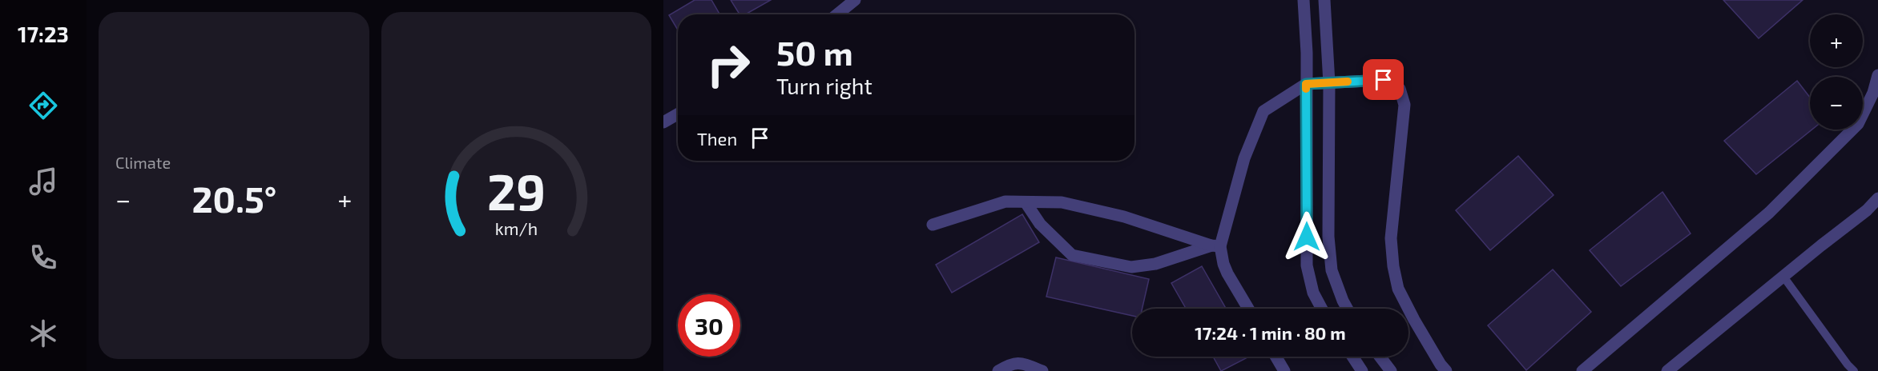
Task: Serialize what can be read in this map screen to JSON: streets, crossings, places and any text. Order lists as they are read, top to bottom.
{
  "page": {
    "tabs": "17:23",
    "tile": "Climate",
    "map_buttons": ["+", "−"],
    "turn": ["50 m", "Turn right"],
    "then": "Then",
    "heat": ["−", "20.5°", "+"],
    "limit": "30",
    "trip": "17:24 · 1 min · 80 m",
    "gauge": ["29", "km/h"]
  }
}
